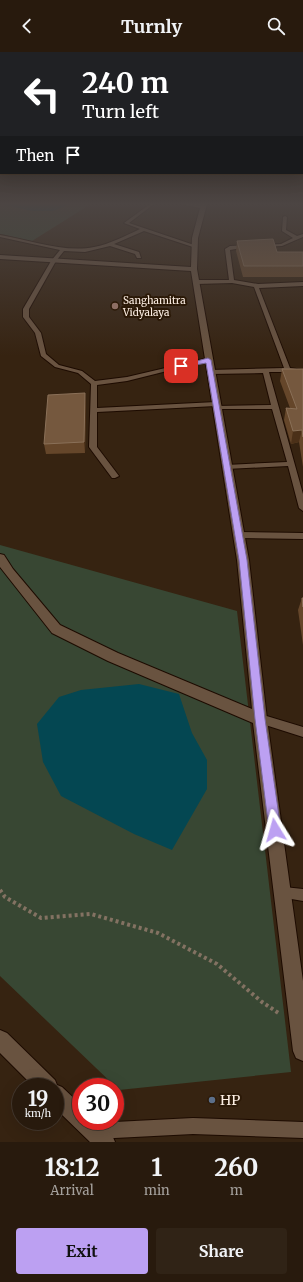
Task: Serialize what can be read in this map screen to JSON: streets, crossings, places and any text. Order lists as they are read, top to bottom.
{
  "places": ["Sanghamitra Vidyalaya", "HP"],
  "page": {
    "header": "Turnly",
    "turn": ["240 m", "Turn left"],
    "then": "Then",
    "speed": "19 km/h",
    "limit": "30",
    "eta": [
      "18:12",
      "Arrival",
      "1",
      "min",
      "260",
      "m"
    ],
    "buttons": ["Exit", "Share"]
  }
}
